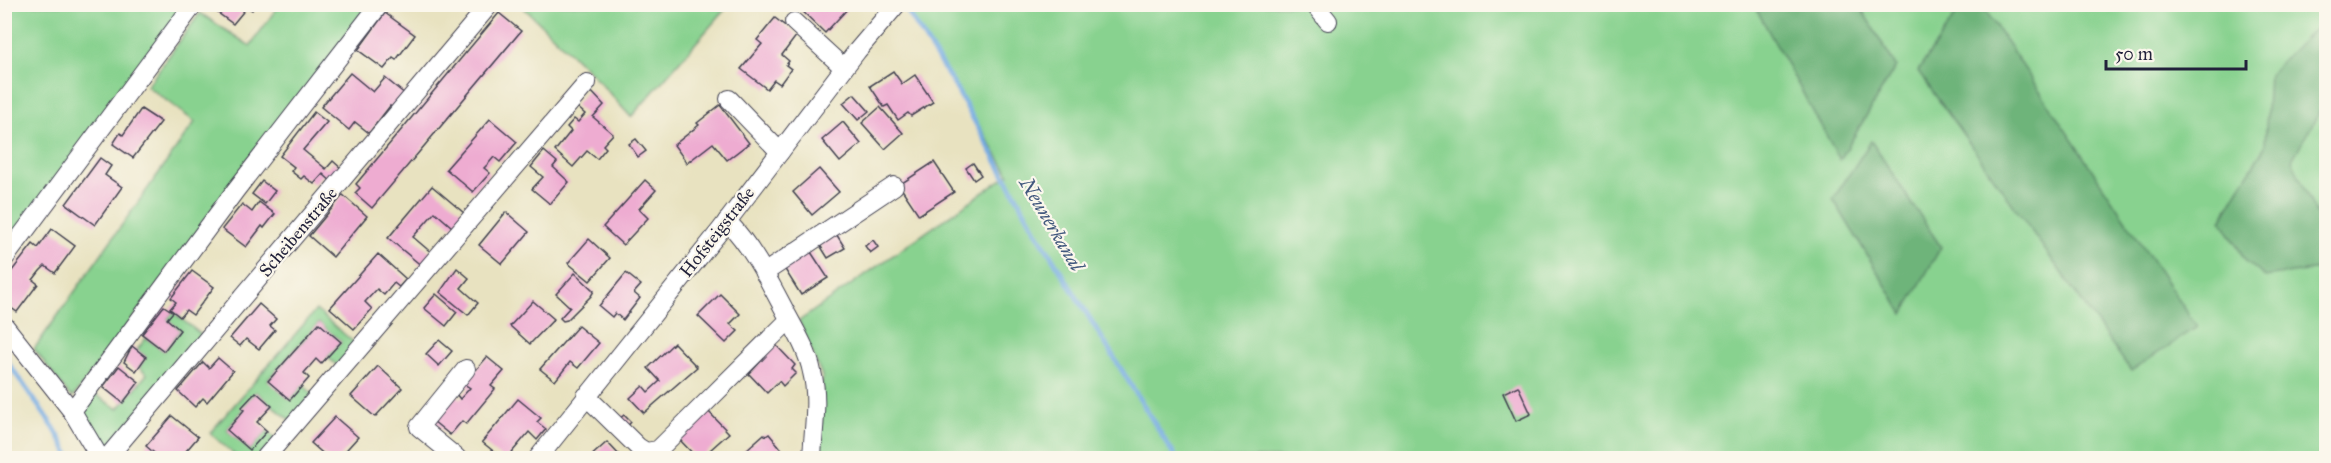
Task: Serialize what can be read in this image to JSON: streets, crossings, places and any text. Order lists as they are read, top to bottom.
{
  "streets": {
    "street": ["Scheibenstraße", "Hofsteigstraße"]
  },
  "water": ["Neunerkanal"],
  "scale_bar": "50 m"
}
